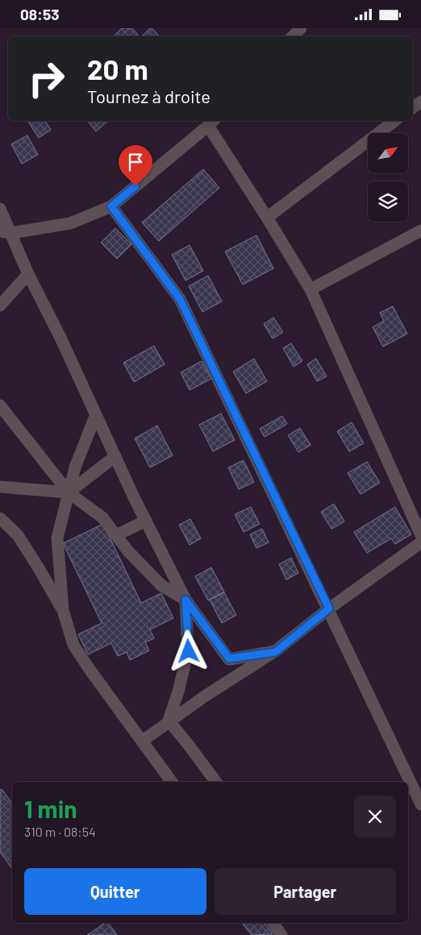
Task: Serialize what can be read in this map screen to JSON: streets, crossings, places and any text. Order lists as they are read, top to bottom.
{
  "north": "top right",
  "page": {
    "status": "08:53",
    "turn": ["20 m", "Tournez à droite"],
    "heading": ["1 min", "310 m · 08:54"],
    "buttons": ["Quitter", "Partager"]
  }
}
